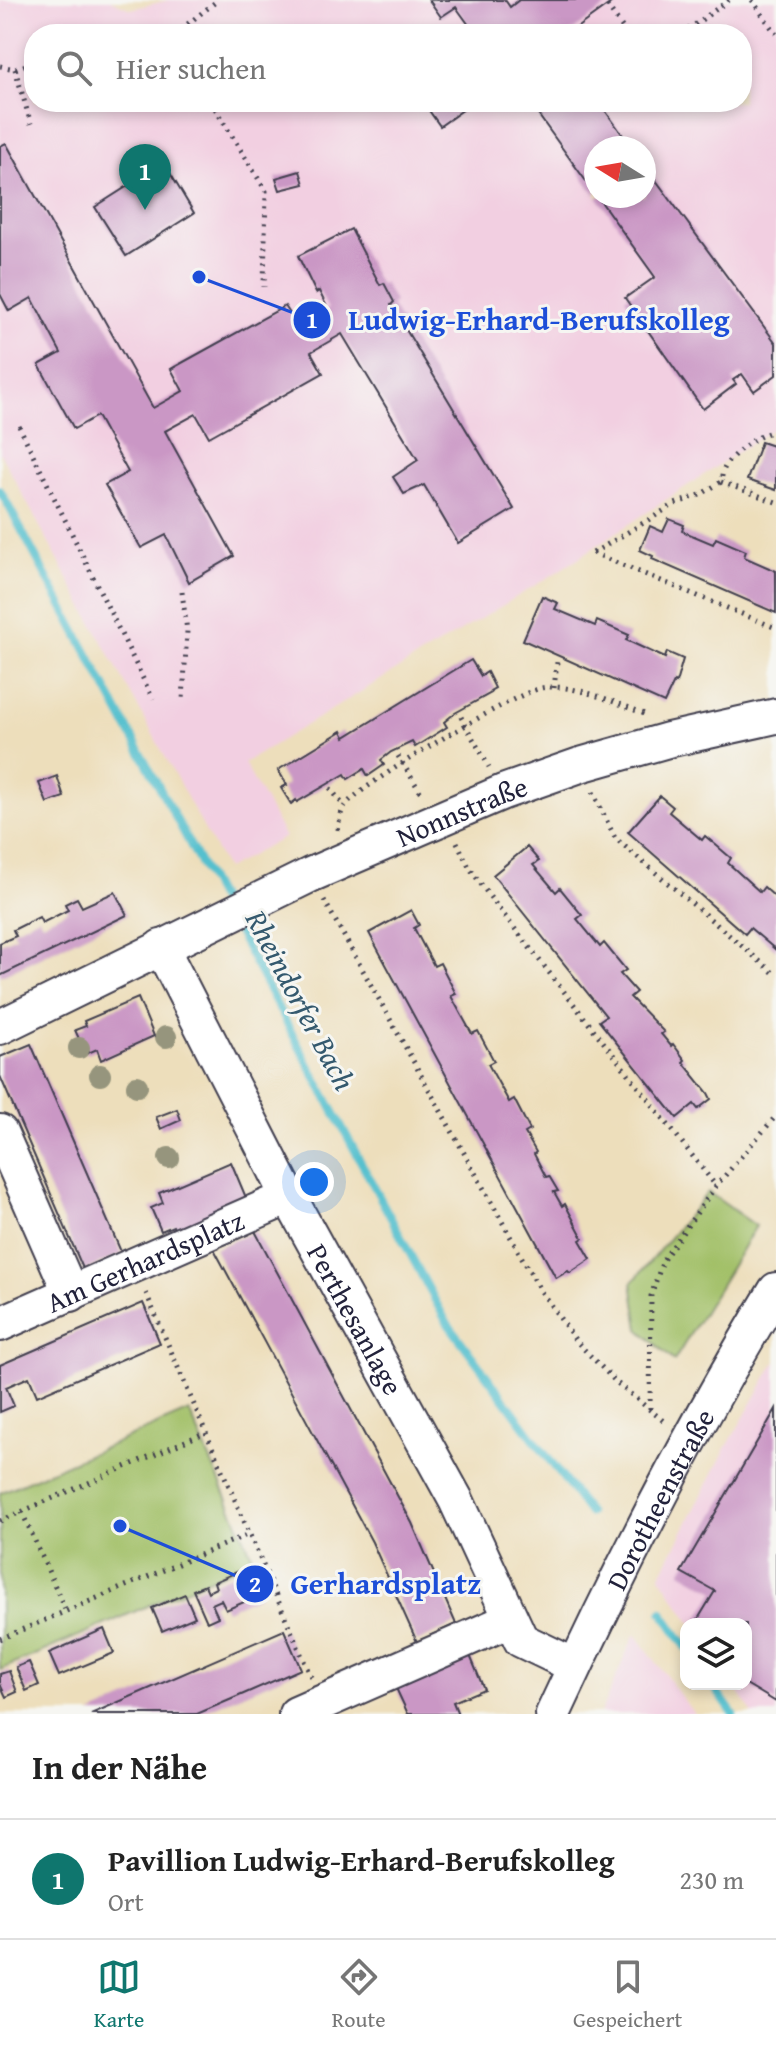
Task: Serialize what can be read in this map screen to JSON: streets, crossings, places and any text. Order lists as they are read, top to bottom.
{
  "streets": {
    "street": [
      "Nonnstraße",
      "Am Gerhardsplatz",
      "Perthesanlage",
      "Dorotheenstraße"
    ]
  },
  "crossings": [
    ["Nonnstraße", "Perthesanlage"],
    ["Am Gerhardsplatz", "Perthesanlage"],
    ["Perthesanlage", "Dorotheenstraße"]
  ],
  "water": ["Rheindorfer Bach"],
  "places": ["Ludwig-Erhard-Berufskolleg", "Gerhardsplatz"],
  "north": "left",
  "page": {
    "search": "Hier suchen",
    "pins": "1",
    "heading": "In der Nähe",
    "list": [
      {
        "mark": "1",
        "name": "Pavillion Ludwig-Erhard-Berufskolleg",
        "note": "Ort",
        "value": "230 m"
      }
    ],
    "nav": ["Karte", "Route", "Gespeichert"]
  }
}
